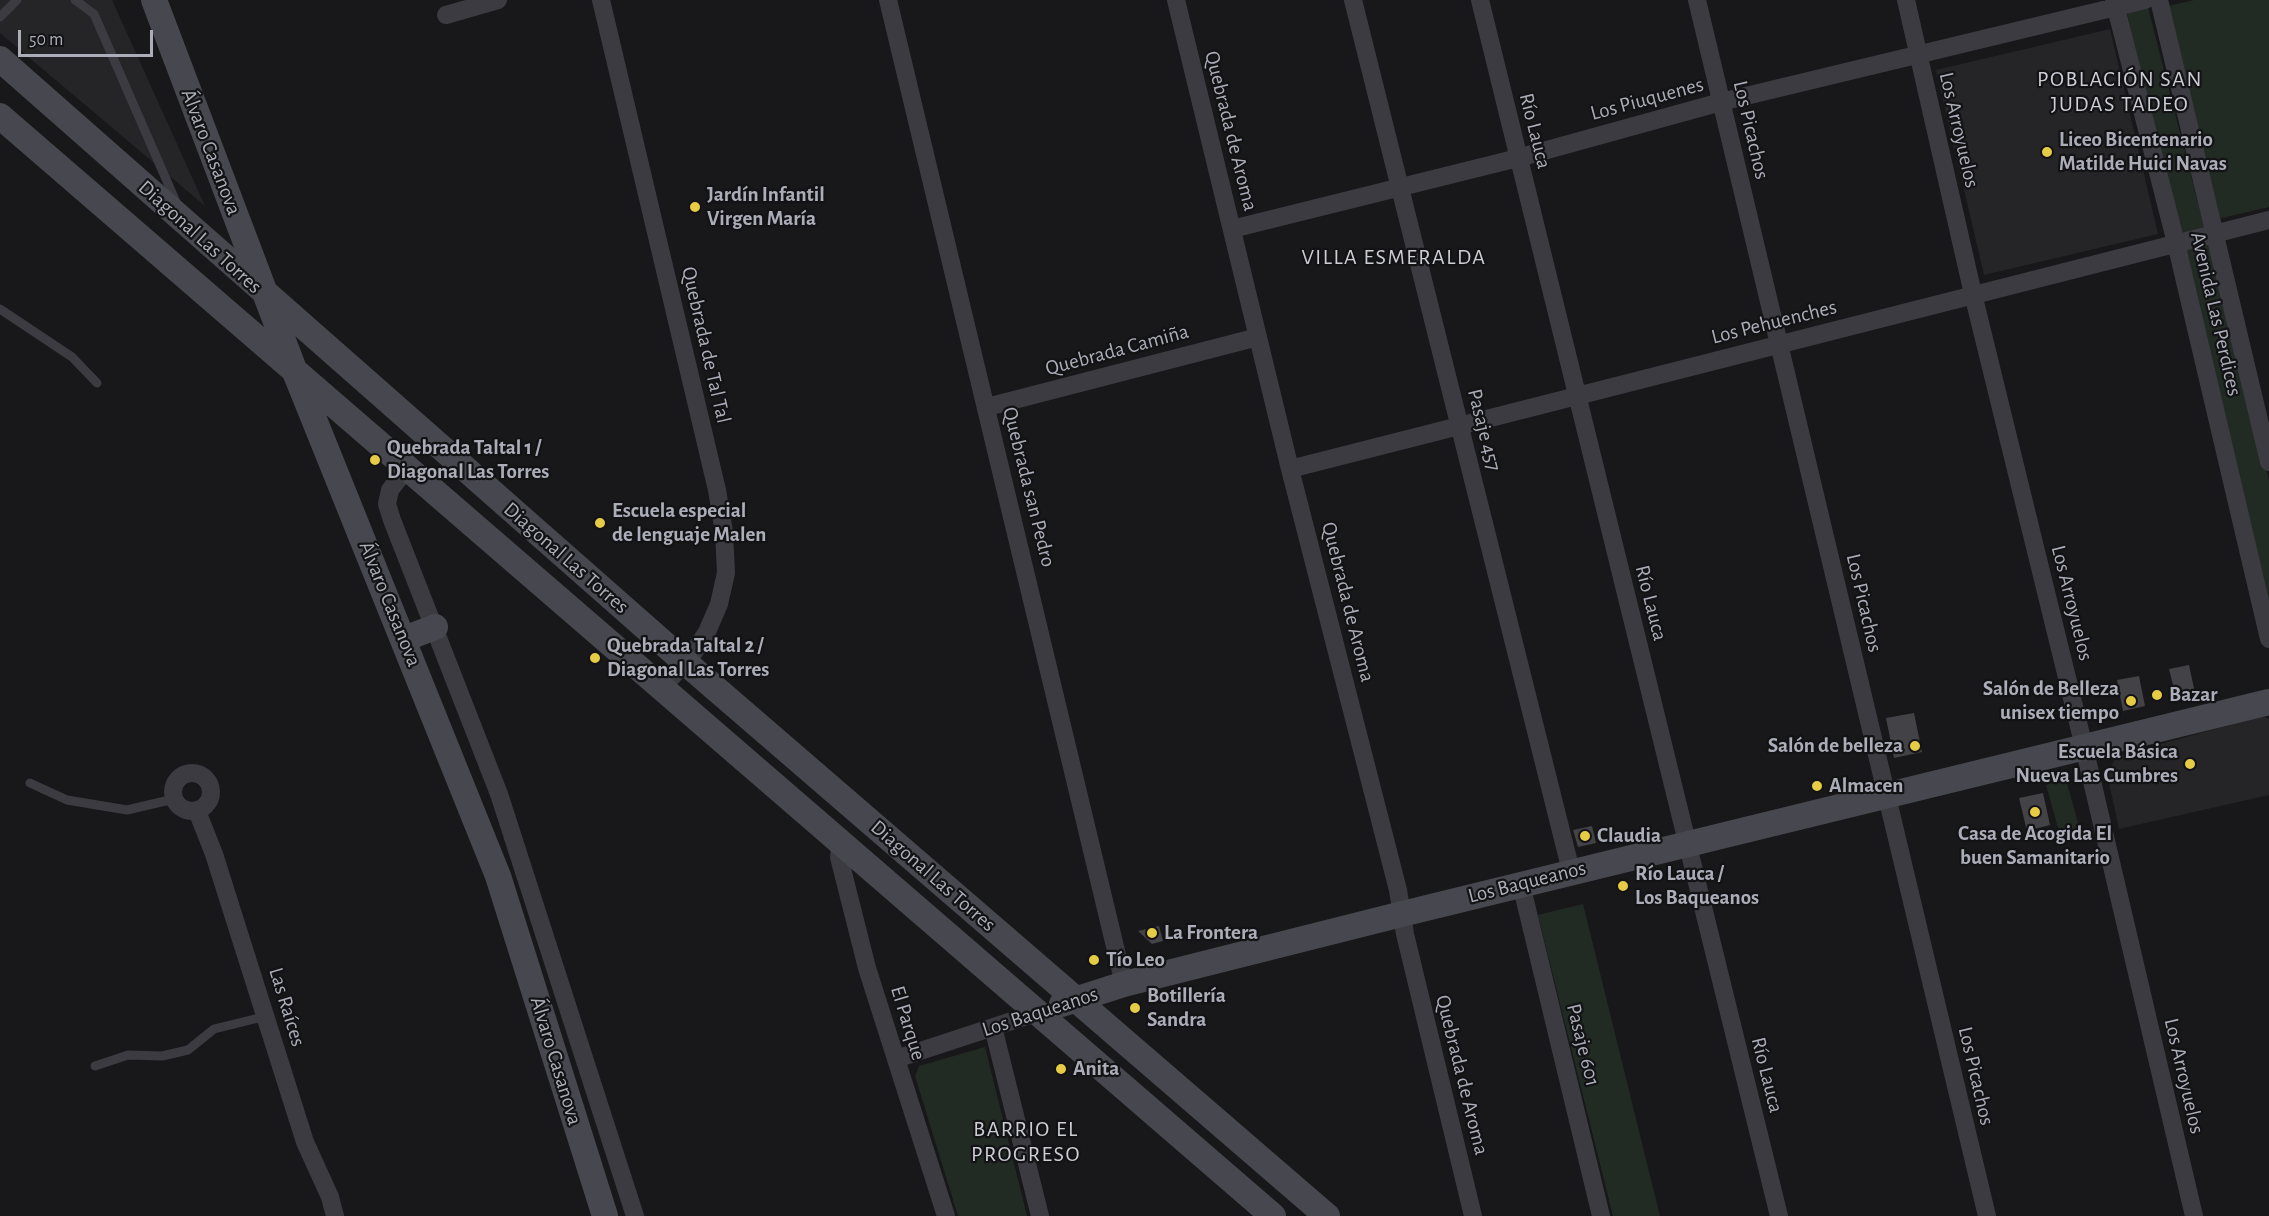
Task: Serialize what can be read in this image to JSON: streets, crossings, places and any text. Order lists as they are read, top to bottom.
{
  "streets": {
    "main road": ["Álvaro Casanova", "Diagonal Las Torres", "Los Baqueanos"],
    "street": [
      "Los Piuquenes",
      "Los Picachos",
      "Los Arroyuelos",
      "Quebrada de Aroma",
      "Río Lauca",
      "Avenida Las Perdices",
      "Los Pehuenches",
      "Quebrada de Tal Tal",
      "Quebrada Camiña",
      "Pasaje 457",
      "Quebrada san Pedro",
      "Las Raíces",
      "El Parque",
      "Pasaje 601"
    ]
  },
  "crossings": [
    ["Los Piuquenes", "Los Picachos"],
    ["Los Piuquenes", "Los Arroyuelos"],
    ["Los Piuquenes", "Quebrada de Aroma"],
    ["Los Piuquenes", "Río Lauca"],
    ["Los Piuquenes", "Avenida Las Perdices"],
    ["Los Piuquenes", "Pasaje 457"],
    ["Los Picachos", "Los Pehuenches"],
    ["Los Picachos", "Los Baqueanos"],
    ["Los Arroyuelos", "Los Pehuenches"],
    ["Los Arroyuelos", "Los Baqueanos"],
    ["Quebrada de Aroma", "Los Pehuenches"],
    ["Quebrada de Aroma", "Quebrada Camiña"],
    ["Quebrada de Aroma", "Los Baqueanos"],
    ["Río Lauca", "Los Pehuenches"],
    ["Río Lauca", "Los Baqueanos"],
    ["Álvaro Casanova", "Diagonal Las Torres"],
    ["Diagonal Las Torres", "Quebrada de Tal Tal"],
    ["Diagonal Las Torres", "Los Baqueanos"],
    ["Diagonal Las Torres", "El Parque"],
    ["Avenida Las Perdices", "Los Pehuenches"],
    ["Los Pehuenches", "Pasaje 457"],
    ["Quebrada Camiña", "Quebrada san Pedro"],
    ["Pasaje 457", "Los Baqueanos"],
    ["Quebrada san Pedro", "Los Baqueanos"],
    ["Los Baqueanos", "El Parque"],
    ["Los Baqueanos", "Pasaje 601"]
  ],
  "districts": ["POBLACIÓN SAN JUDAS TADEO", "VILLA ESMERALDA", "BARRIO EL PROGRESO"],
  "places": [
    "Liceo Bicentenario Matilde Huici Navas",
    "Jardín Infantil Virgen María",
    "Quebrada Taltal 1 / Diagonal Las Torres",
    "Escuela especial de lenguaje Malen",
    "Quebrada Taltal 2 / Diagonal Las Torres",
    "Bazar",
    "Salón de Belleza unisex tiempo",
    "Salón de belleza",
    "Escuela Básica Nueva Las Cumbres",
    "Almacen",
    "Casa de Acogida El buen Samanitario",
    "Claudia",
    "Río Lauca / Los Baqueanos",
    "La Frontera",
    "Tío Leo",
    "Botillería Sandra",
    "Anita"
  ],
  "scale_bar": "50 m"
}
